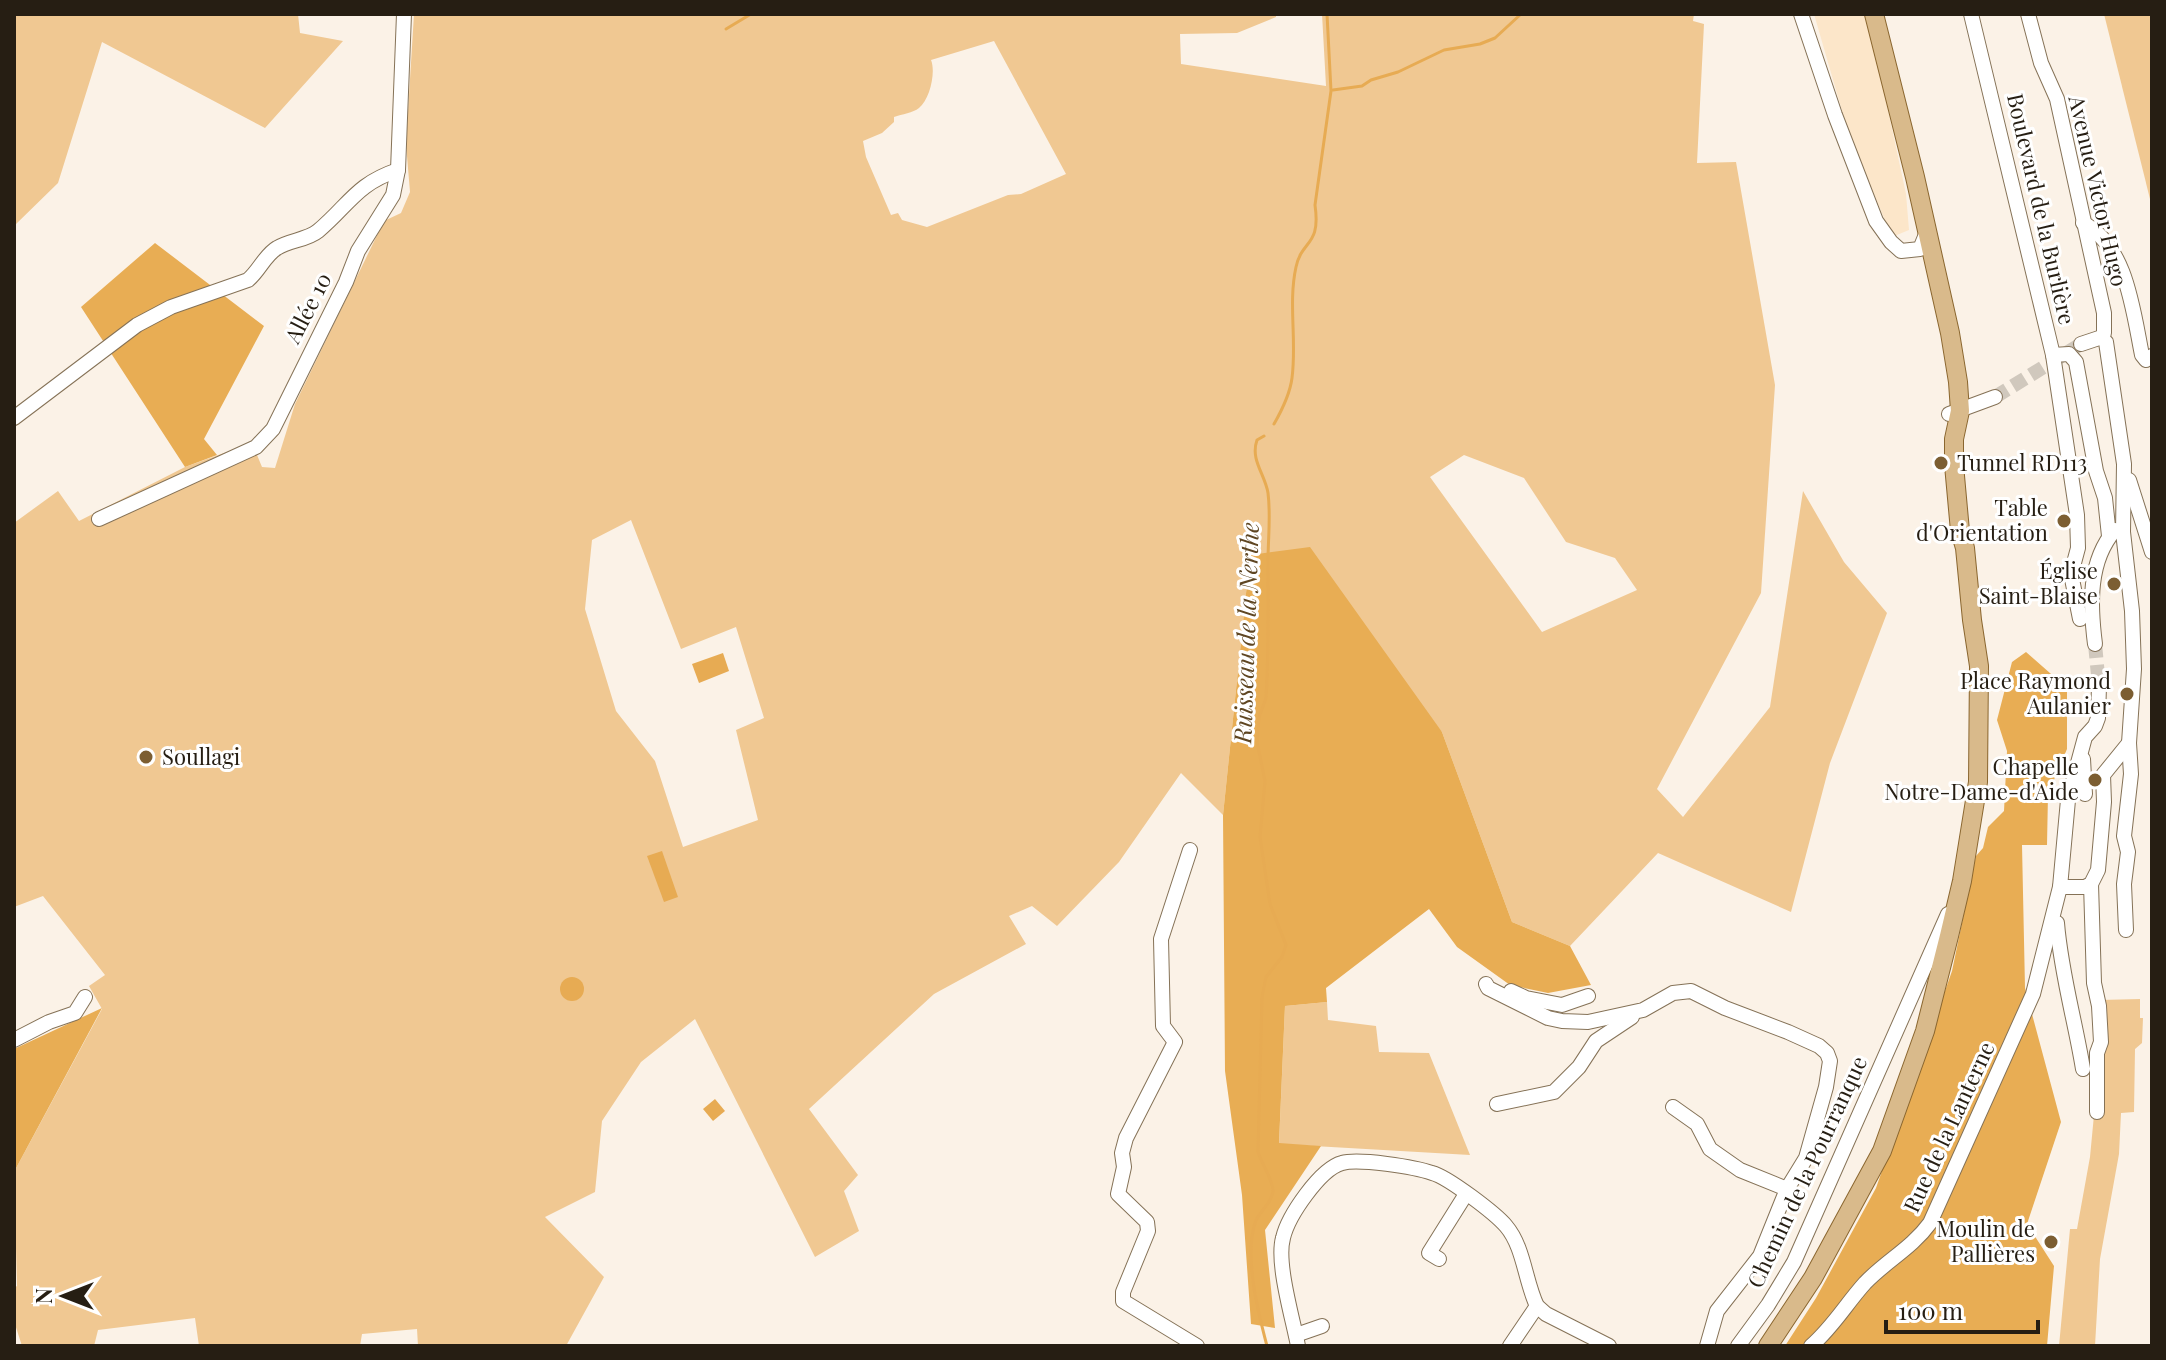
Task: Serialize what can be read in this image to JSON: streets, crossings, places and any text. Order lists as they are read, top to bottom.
{
  "streets": {
    "street": [
      "Avenue Victor Hugo",
      "Boulevard de la Burlière",
      "Allée 10",
      "Rue de la Lanterne",
      "Chemin de la Pourranque"
    ]
  },
  "water": ["Ruisseau de la Nerthe"],
  "places": [
    "Tunnel RD113",
    "Table d'Orientation",
    "Église Saint-Blaise",
    "Place Raymond Aulanier",
    "Soullagi",
    "Chapelle Notre-Dame-d'Aide",
    "Moulin de Pallières"
  ],
  "scale_bar": "100 m",
  "north": "left"
}
